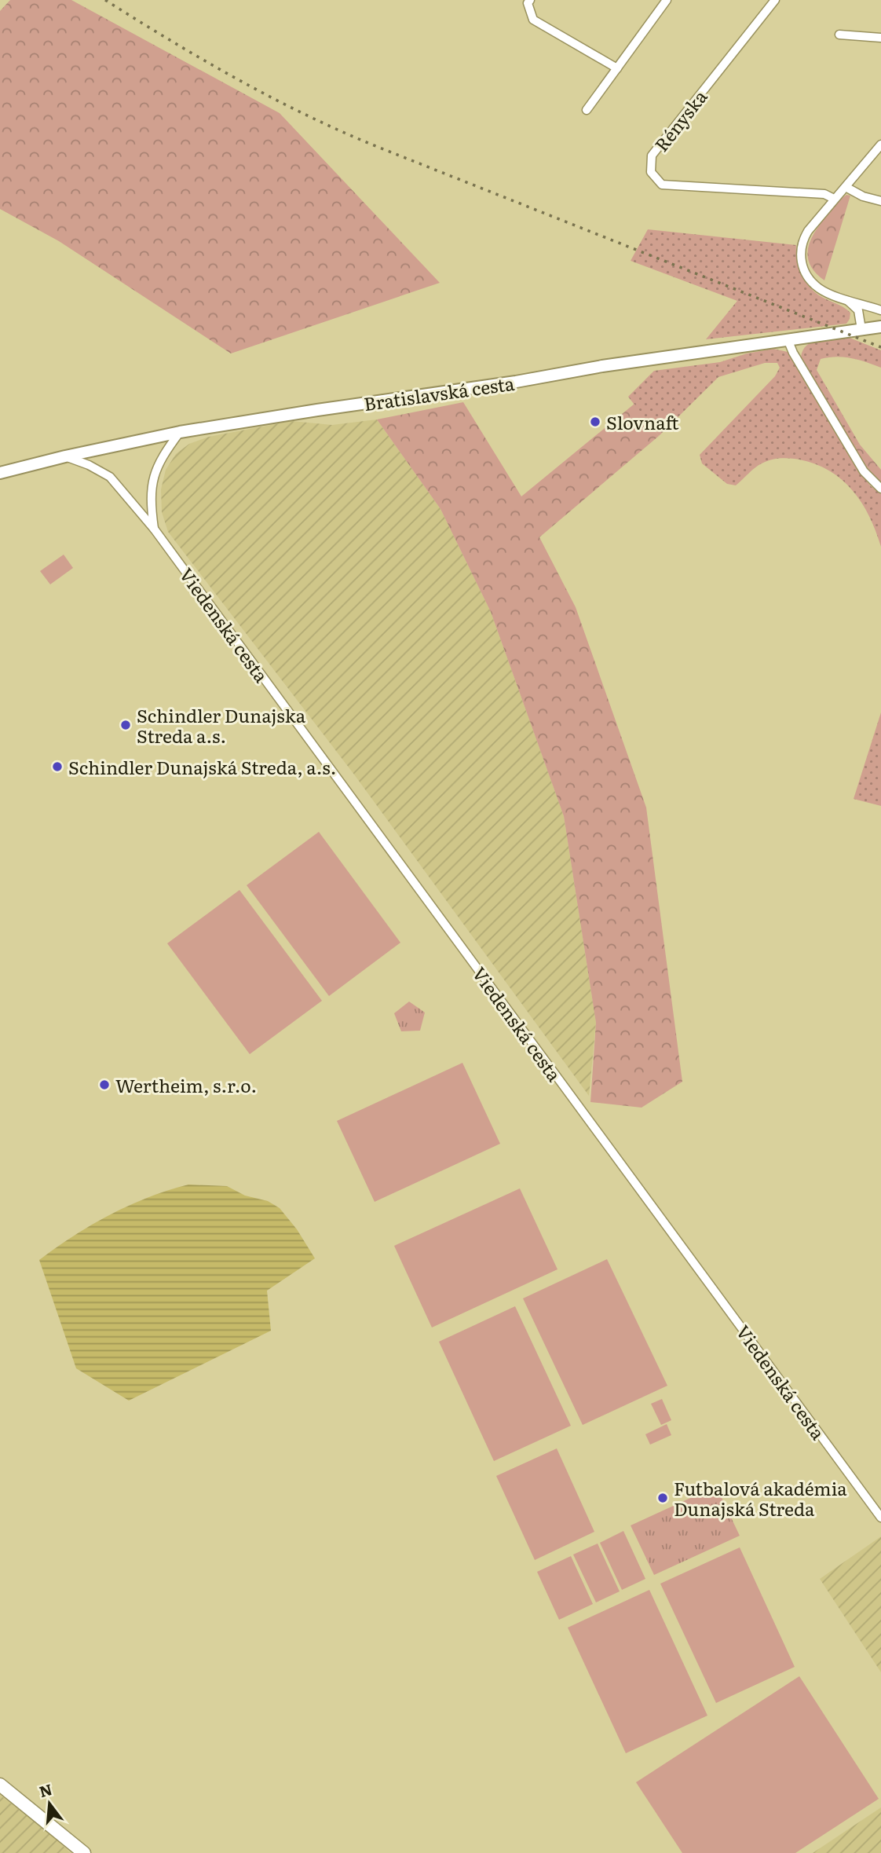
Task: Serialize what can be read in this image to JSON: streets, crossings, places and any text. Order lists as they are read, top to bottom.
{
  "streets": {
    "street": ["Rényska", "Bratislavská cesta", "Viedenská cesta"]
  },
  "crossings": [
    ["Bratislavská cesta", "Viedenská cesta"]
  ],
  "places": [
    "Slovnaft",
    "Schindler Dunajska Streda a.s.",
    "Schindler Dunajská Streda, a.s.",
    "Wertheim, s.r.o.",
    "Futbalová akadémia Dunajská Streda"
  ],
  "north": "top"
}
